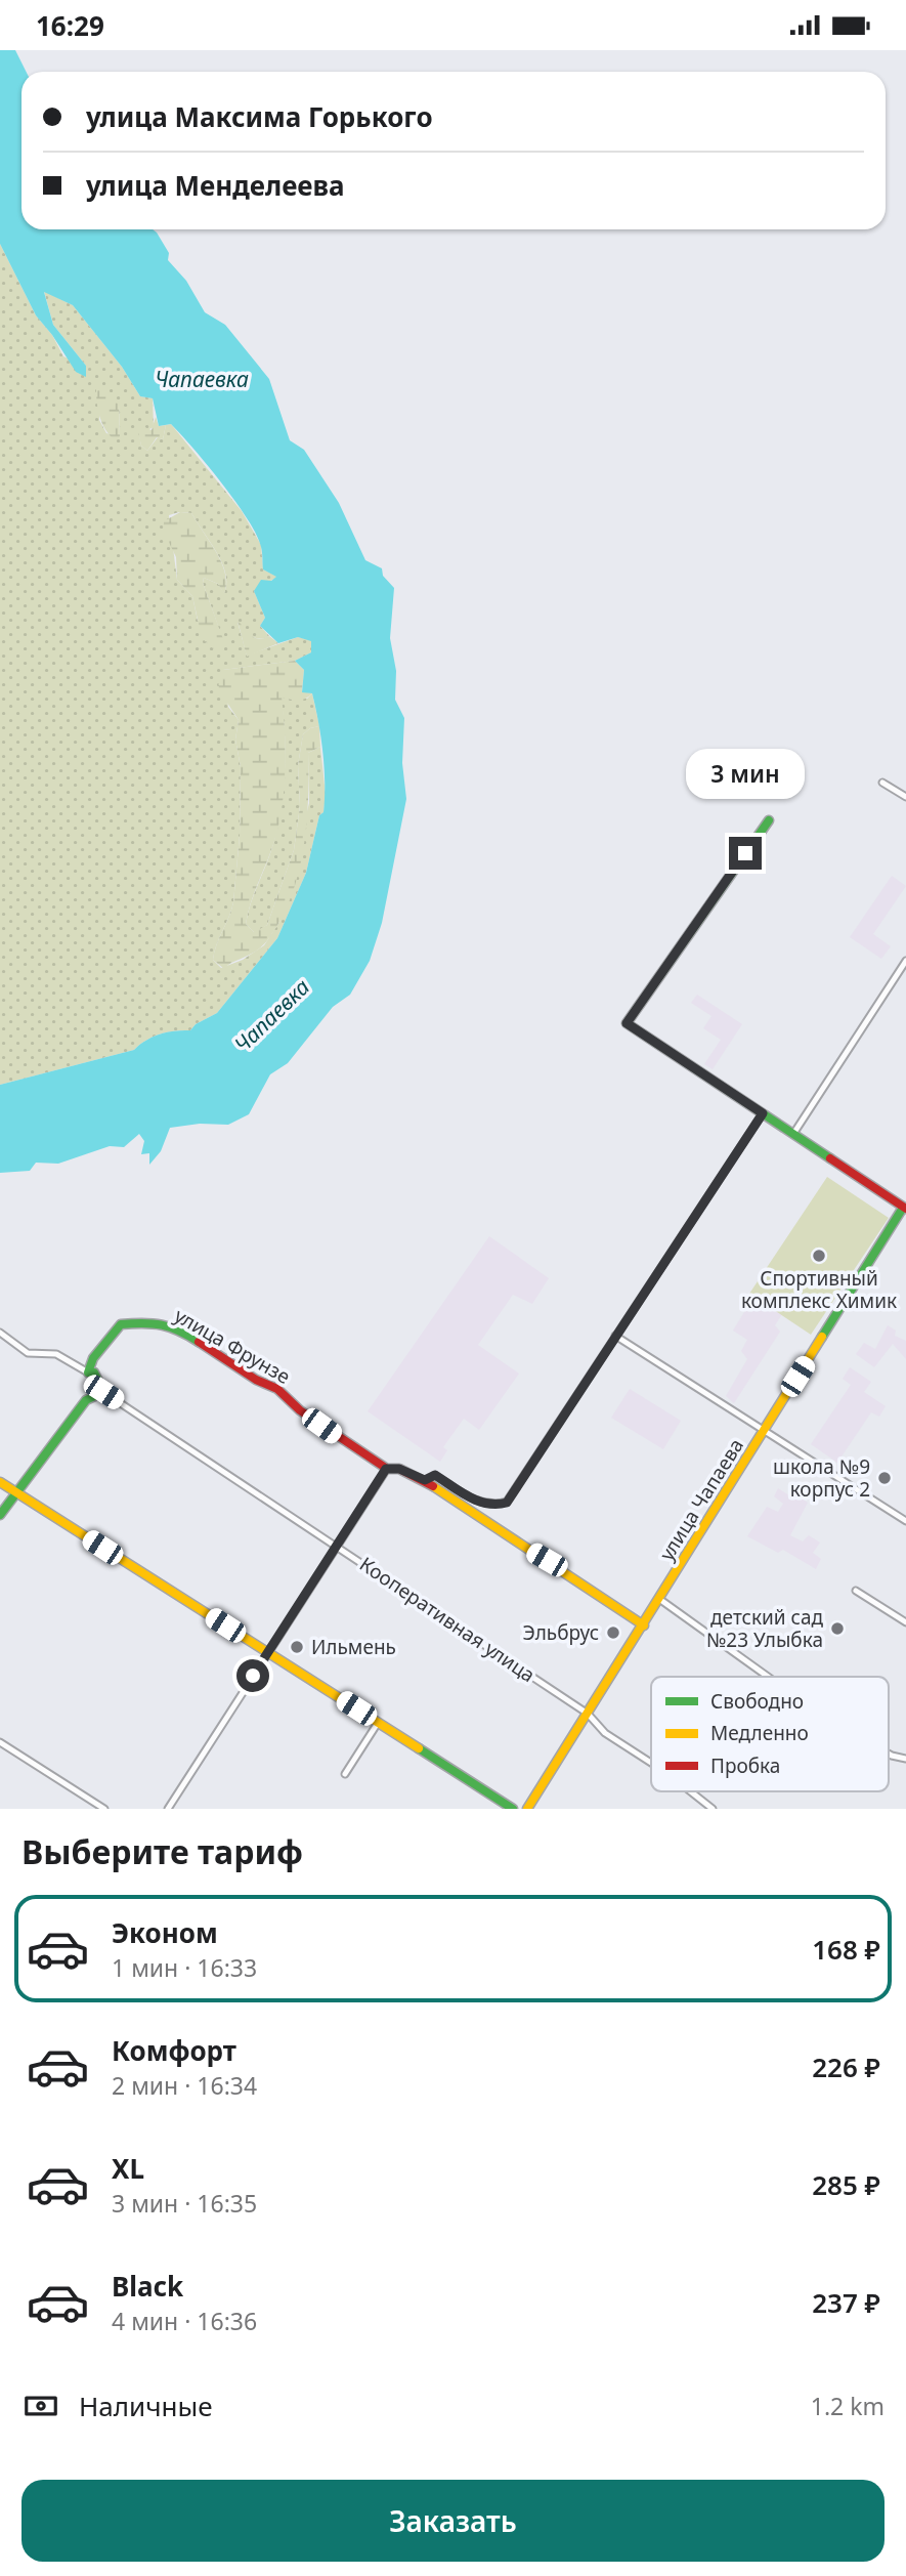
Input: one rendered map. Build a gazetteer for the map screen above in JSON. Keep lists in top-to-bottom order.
{
  "streets": {
    "street": ["улица Фрунзе", "улица Чапаева", "Кооперативная улица"]
  },
  "crossings": [
    ["улица Фрунзе", "улица Чапаева"],
    ["улица Чапаева", "Кооперативная улица"]
  ],
  "water": ["Чапаевка"],
  "places": [
    "Спортивный комплекс Химик",
    "школа №9 корпус 2",
    "детский сад №23 Улыбка",
    "Эльбрус",
    "Ильмень"
  ],
  "legend": ["Свободно", "Медленно", "Пробка"],
  "page": {
    "status": "16:29",
    "banner": ["улица Максима Горького", "улица Менделеева"],
    "bubble": "3 мин",
    "heading": "Выберите тариф",
    "list": [
      {
        "name": "Эконом",
        "note": "1 мин · 16:33",
        "value": "168 ₽"
      },
      {
        "name": "Комфорт",
        "note": "2 мин · 16:34",
        "value": "226 ₽"
      },
      {
        "name": "XL",
        "note": "3 мин · 16:35",
        "value": "285 ₽"
      },
      {
        "name": "Black",
        "note": "4 мин · 16:36",
        "value": "237 ₽"
      }
    ],
    "pay": ["Наличные", "1.2 km"],
    "buttons": "Заказать"
  }
}
